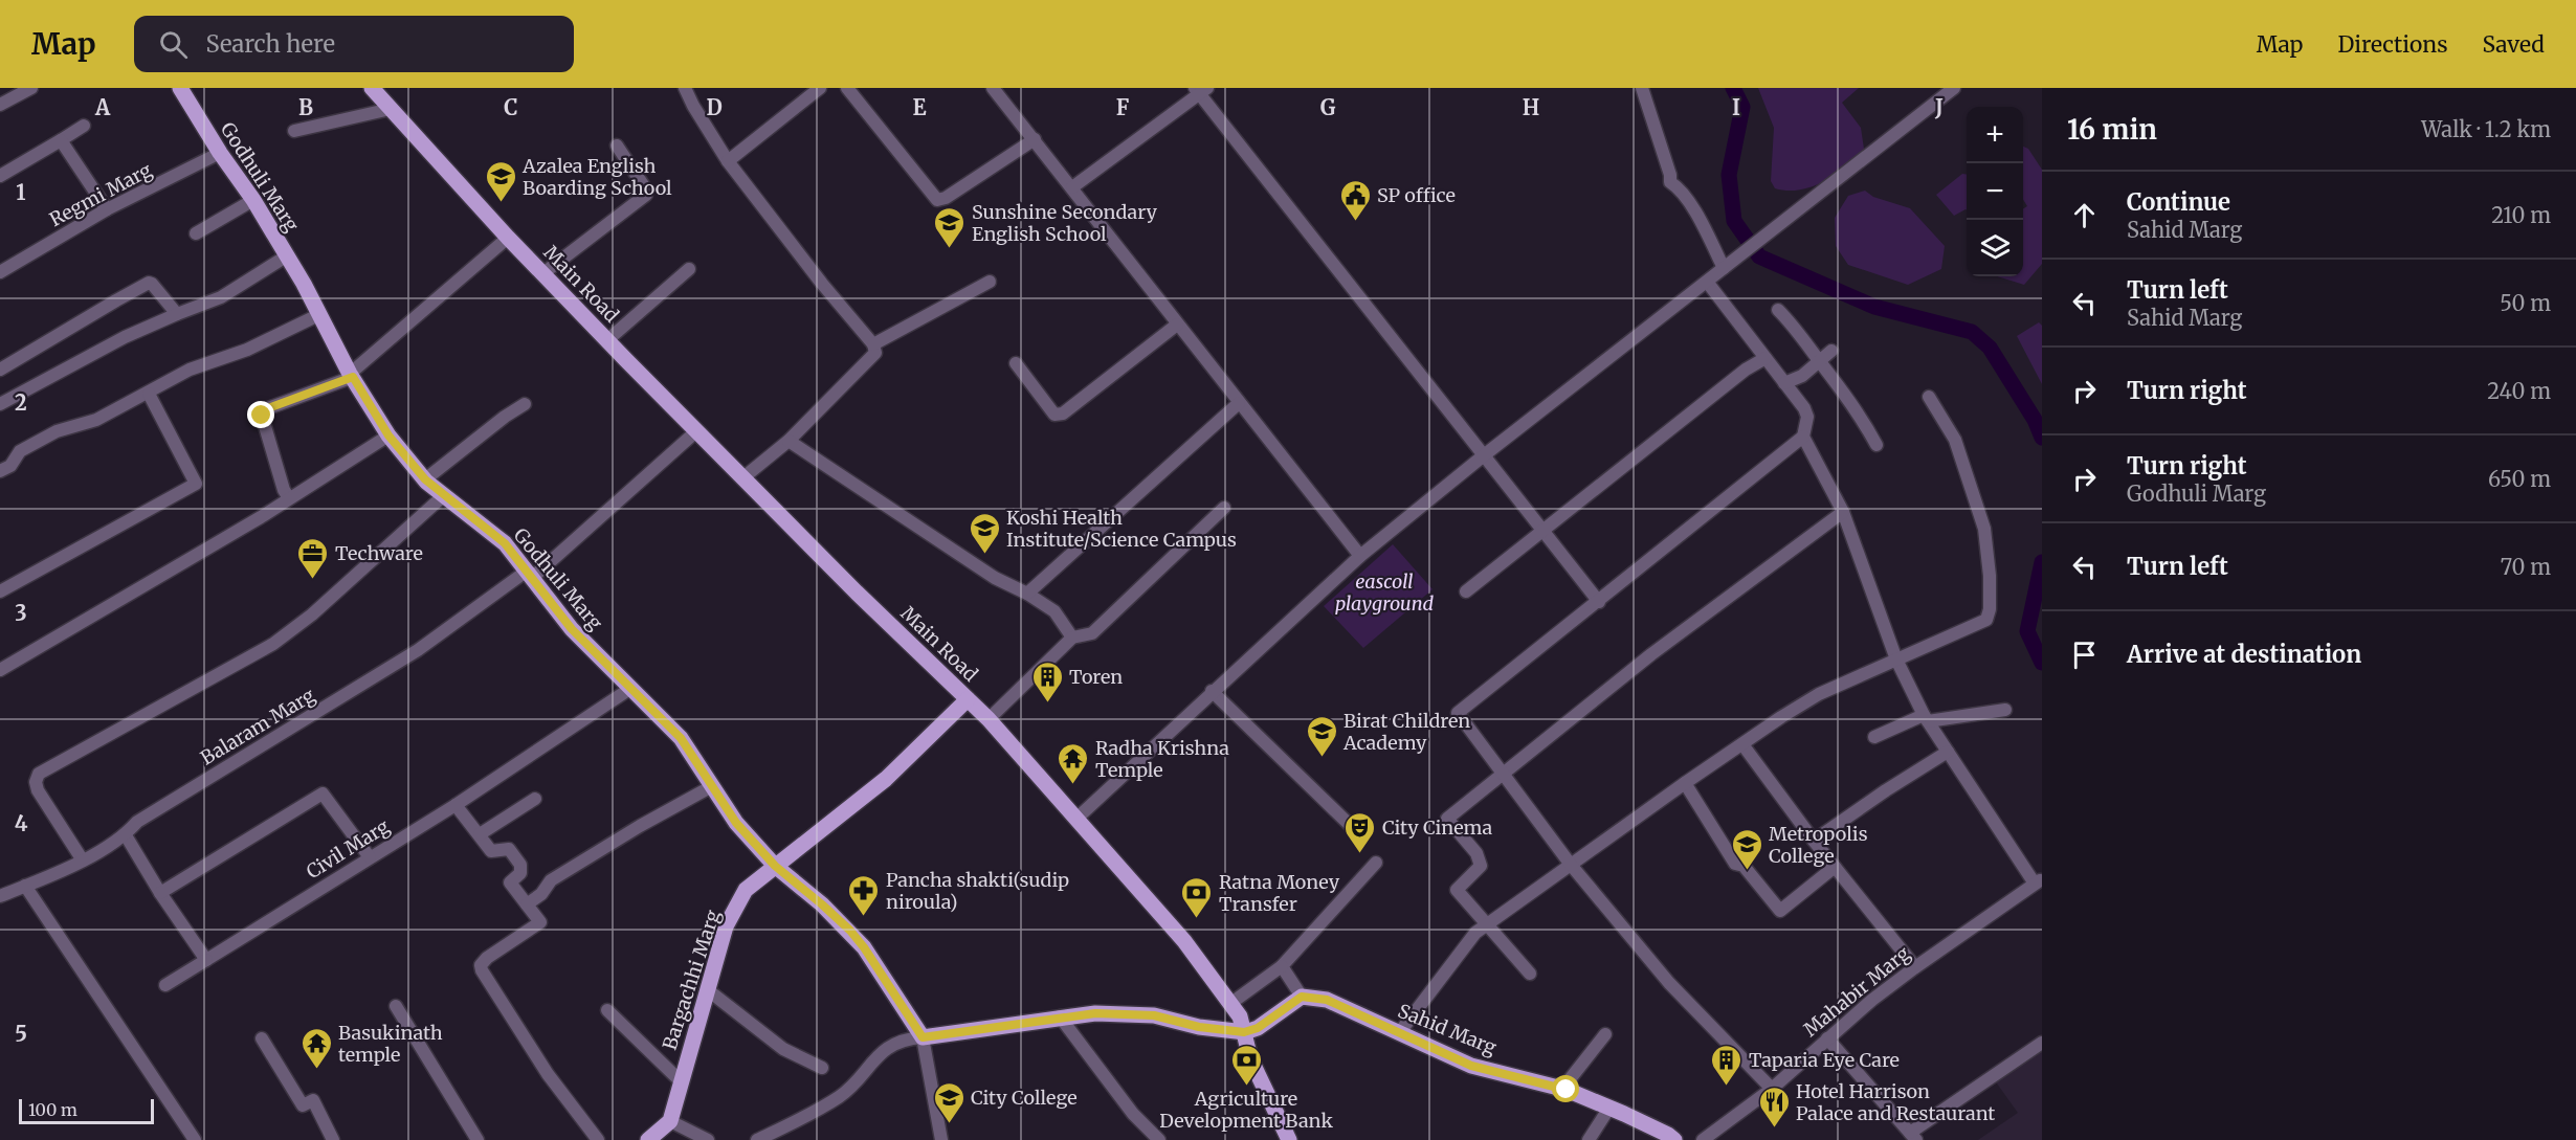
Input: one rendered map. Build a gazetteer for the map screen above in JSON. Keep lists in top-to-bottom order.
{
  "streets": {
    "main road": [
      "Godhuli Marg",
      "Main Road",
      "Bargachhi Marg",
      "Sahid Marg"
    ],
    "street": [
      "Regmi Marg",
      "Balaram Marg",
      "Civil Marg",
      "Mahabir Marg"
    ]
  },
  "crossings": [
    ["Godhuli Marg", "Regmi Marg"],
    ["Godhuli Marg", "Balaram Marg"],
    ["Godhuli Marg", "Civil Marg"],
    ["Godhuli Marg", "Bargachhi Marg"],
    ["Main Road", "Balaram Marg"],
    ["Main Road", "Bargachhi Marg"]
  ],
  "parks": ["eascoll playground"],
  "places": {
    "school or university": [
      "Azalea English Boarding School",
      "Sunshine Secondary English School",
      "Koshi Health Institute/Science Campus",
      "Birat Children Academy",
      "Metropolis College",
      "City College"
    ],
    "public building": ["SP office"],
    "office": ["Techware"],
    "building": ["Toren", "Taparia Eye Care"],
    "temple": ["Radha Krishna Temple", "Basukinath temple"],
    "theatre": ["City Cinema"],
    "pharmacy": ["Pancha shakti(sudip niroula)"],
    "bank": ["Ratna Money Transfer", "Agriculture Development Bank"],
    "restaurant": ["Hotel Harrison Palace and Restaurant"]
  },
  "scale_bar": "100 m",
  "page": {
    "header": "Map",
    "search": "Search here",
    "nav": ["Map", "Directions", "Saved"],
    "heading": ["16 min", "Walk · 1.2 km"],
    "map_buttons": ["+", "−"],
    "list": [
      ["Continue", "Sahid Marg", "210 m"],
      ["Turn left", "Sahid Marg", "50 m"],
      ["Turn right", "240 m"],
      ["Turn right", "Godhuli Marg", "650 m"],
      ["Turn left", "70 m"],
      "Arrive at destination"
    ],
    "scale": "100 m"
  },
  "grid": {
    "columns": [
      "A",
      "B",
      "C",
      "D",
      "E",
      "F",
      "G",
      "H",
      "I",
      "J"
    ],
    "rows": [
      "1",
      "2",
      "3",
      "4",
      "5"
    ]
  }
}
